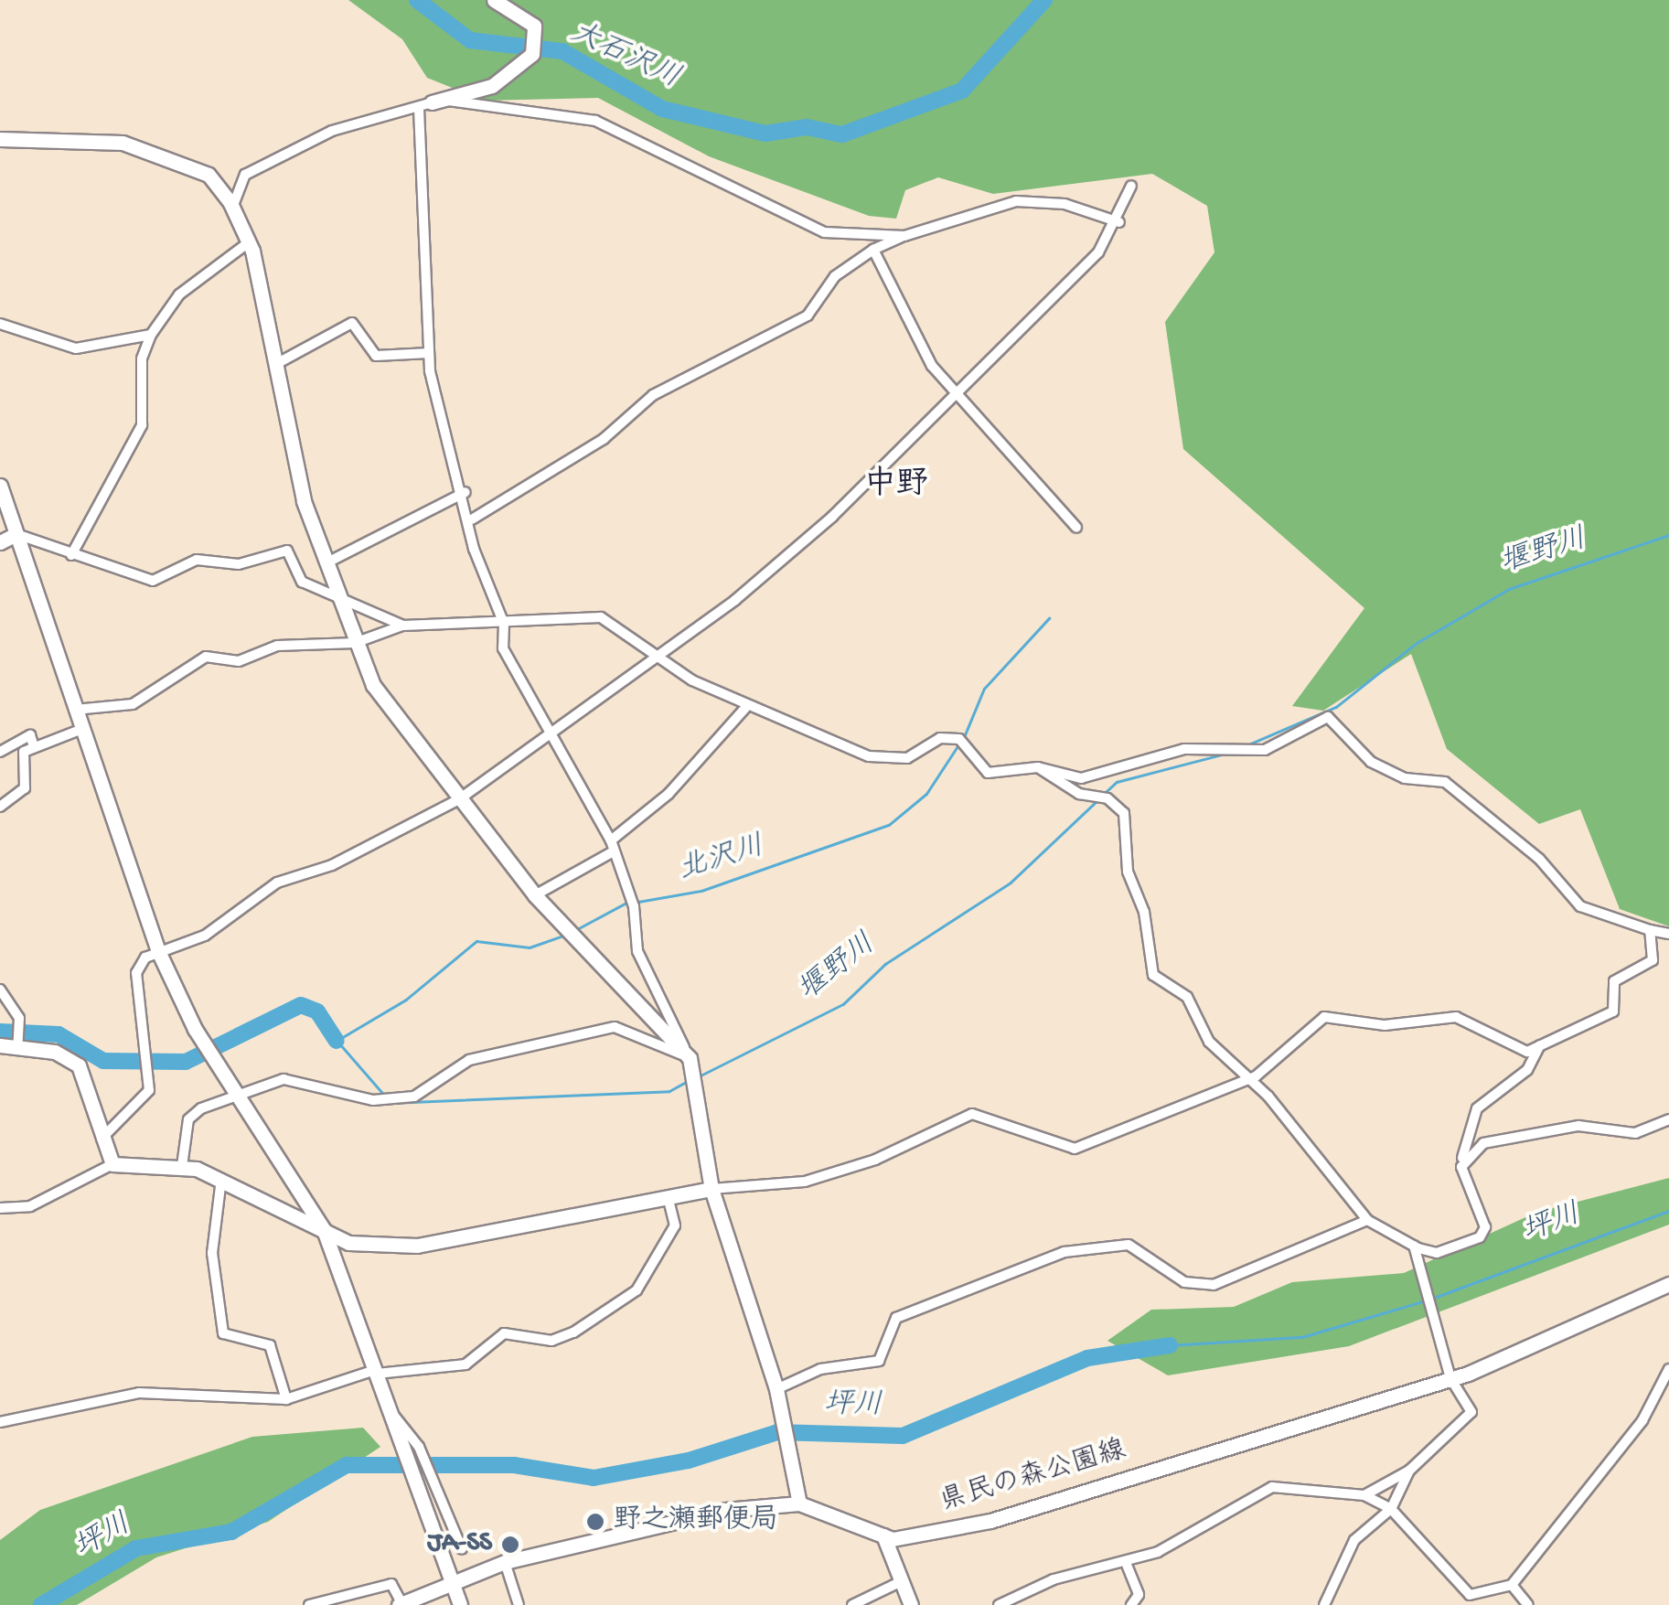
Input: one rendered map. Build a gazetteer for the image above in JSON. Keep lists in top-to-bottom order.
{
  "streets": {
    "street": ["県民の森公園線"]
  },
  "districts": ["中野"],
  "water": [
    "大石沢川",
    "堰野川",
    "北沢川",
    "坪川"
  ],
  "places": ["野之瀬郵便局", "JA-SS"]
}
